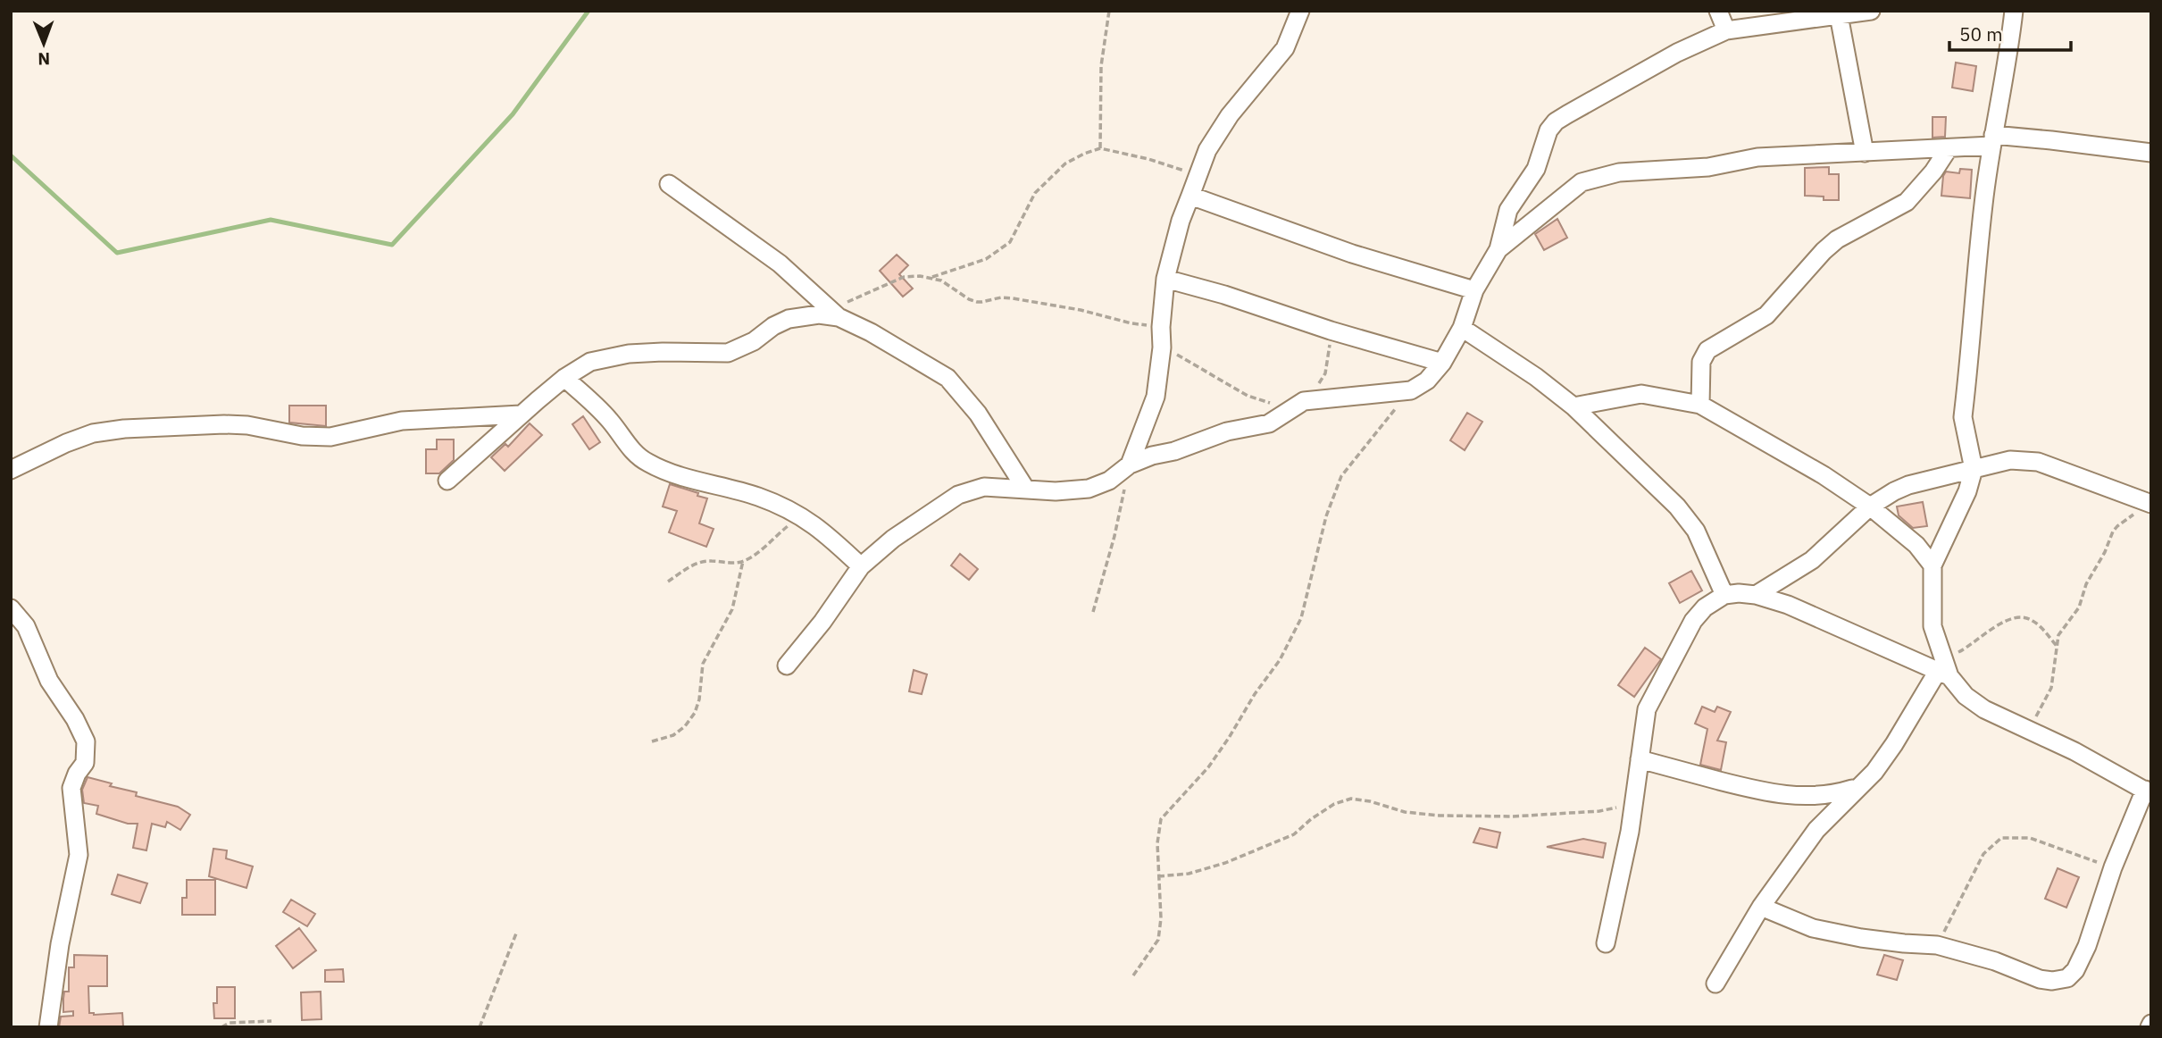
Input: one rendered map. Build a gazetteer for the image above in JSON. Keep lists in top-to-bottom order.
{
  "scale_bar": "50 m",
  "north": "bottom"
}
